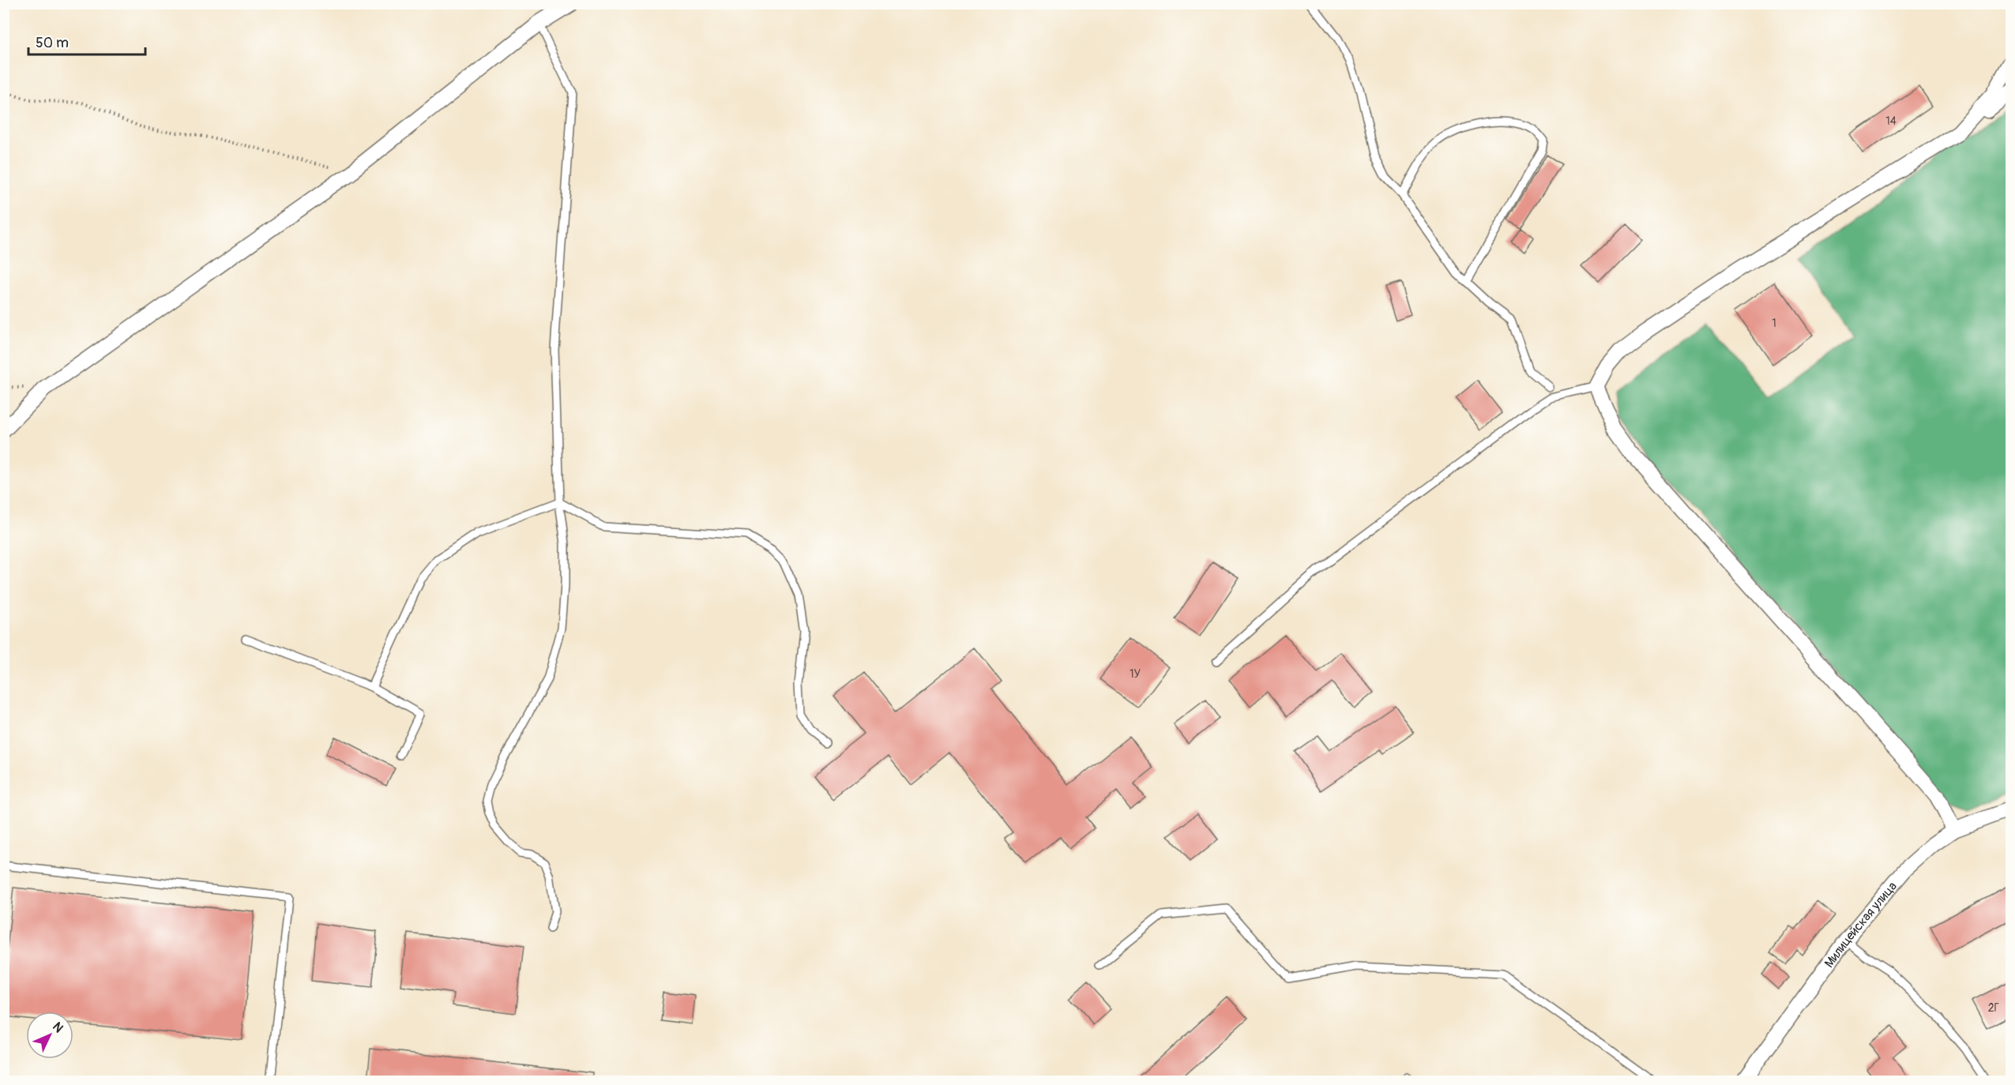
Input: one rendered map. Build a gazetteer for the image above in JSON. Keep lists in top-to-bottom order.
{
  "streets": {
    "street": ["Милицейская улица"]
  },
  "house_numbers": [
    "14",
    "1",
    "1У",
    "2Г"
  ],
  "scale_bar": "50 m",
  "north": "top right"
}
